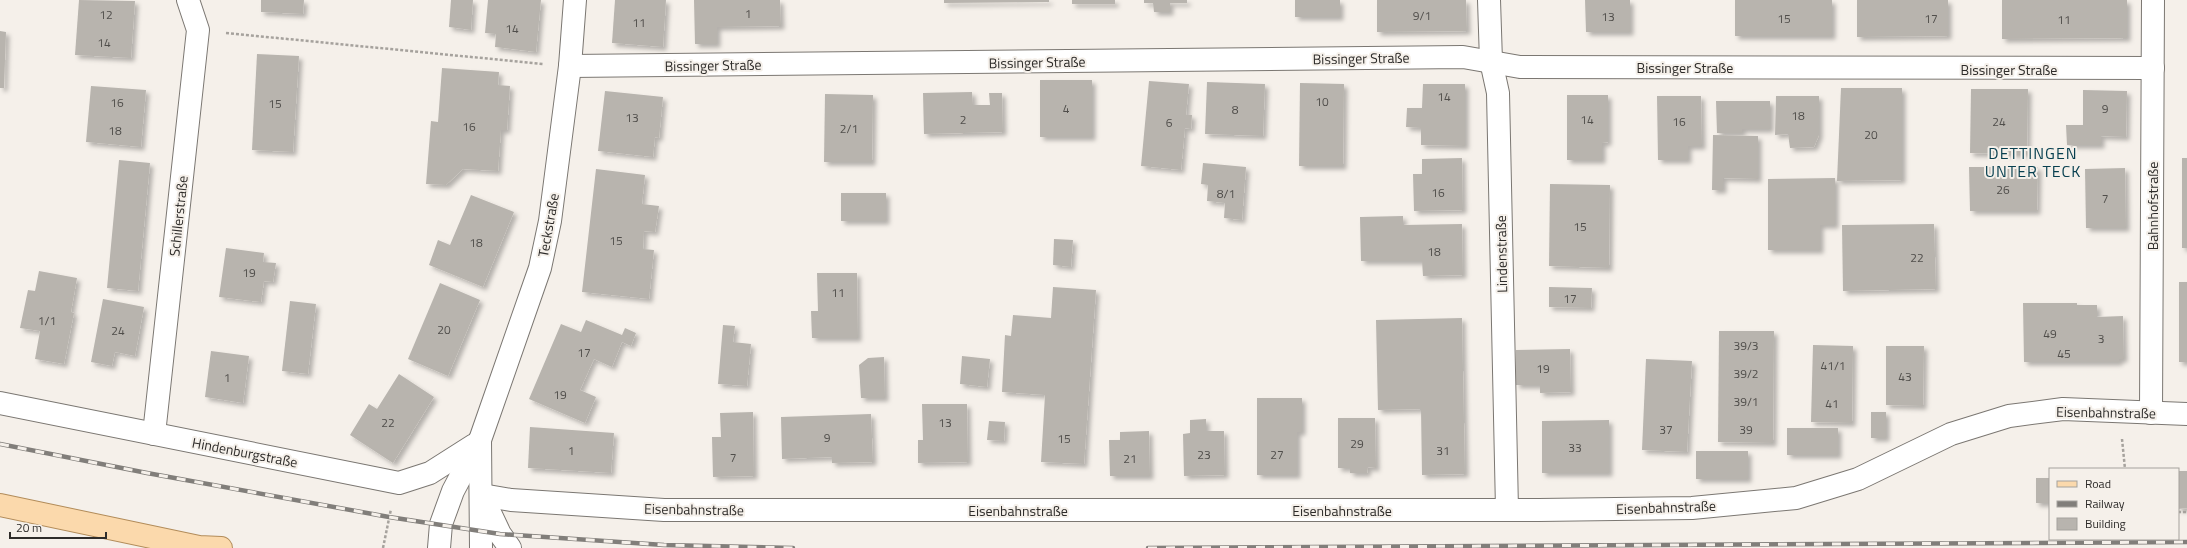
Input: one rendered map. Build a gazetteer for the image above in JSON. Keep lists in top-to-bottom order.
{
  "streets": {
    "street": [
      "Bissinger Straße",
      "Bahnhofstraße",
      "Schillerstraße",
      "Teckstraße",
      "Lindenstraße",
      "Eisenbahnstraße",
      "Hindenburgstraße"
    ]
  },
  "crossings": [
    ["Bissinger Straße", "Bahnhofstraße"],
    ["Bissinger Straße", "Teckstraße"],
    ["Bissinger Straße", "Lindenstraße"],
    ["Bahnhofstraße", "Eisenbahnstraße"],
    ["Schillerstraße", "Hindenburgstraße"],
    ["Teckstraße", "Eisenbahnstraße"],
    ["Teckstraße", "Hindenburgstraße"],
    ["Lindenstraße", "Eisenbahnstraße"]
  ],
  "districts": ["DETTINGEN UNTER TECK"],
  "house_numbers": [
    "1",
    "12",
    "9/1",
    "13",
    "15",
    "17",
    "11",
    "11",
    "14",
    "14",
    "14",
    "10",
    "16",
    "15",
    "4",
    "9",
    "8",
    "18",
    "13",
    "2",
    "14",
    "16",
    "24",
    "6",
    "16",
    "2/1",
    "18",
    "20",
    "26",
    "16",
    "8/1",
    "7",
    "15",
    "15",
    "18",
    "18",
    "22",
    "19",
    "11",
    "17",
    "1/1",
    "20",
    "24",
    "49",
    "3",
    "39/3",
    "17",
    "45",
    "41/1",
    "19",
    "39/2",
    "43",
    "1",
    "19",
    "39/1",
    "41",
    "22",
    "13",
    "37",
    "39",
    "9",
    "15",
    "29",
    "33",
    "1",
    "31",
    "23",
    "27",
    "7",
    "21"
  ],
  "legend": ["Road", "Railway", "Building"],
  "scale_bar": "20 m"
}
